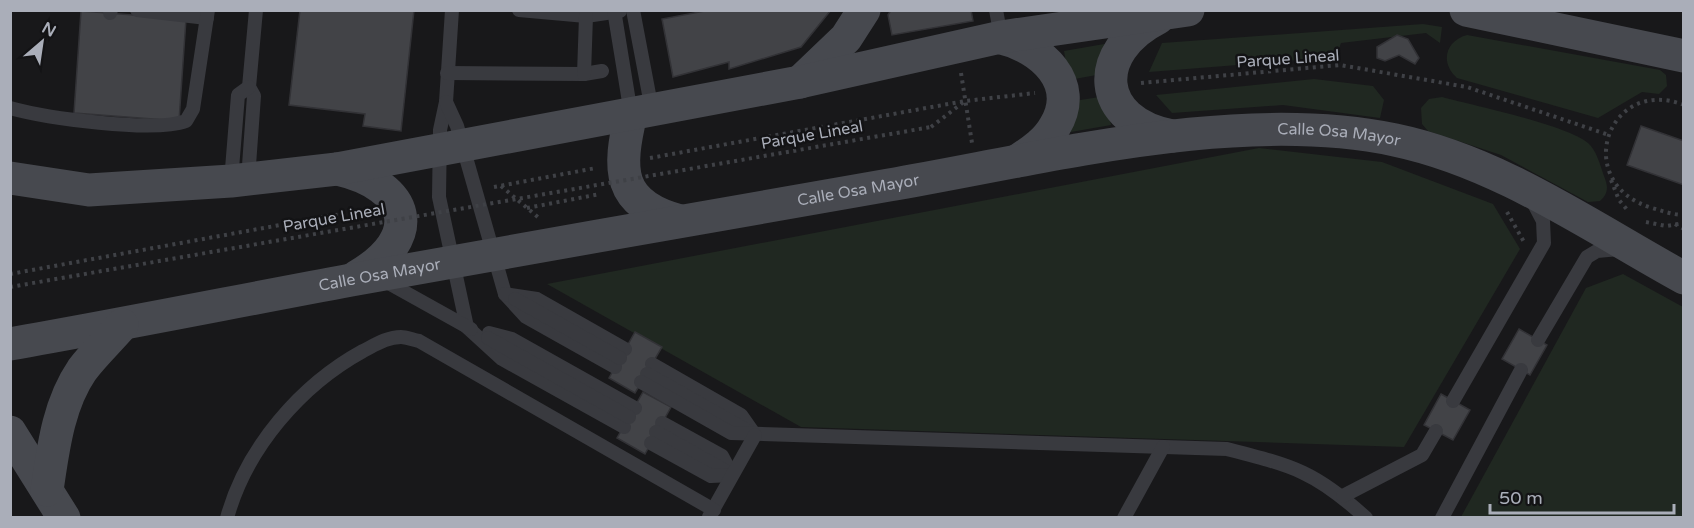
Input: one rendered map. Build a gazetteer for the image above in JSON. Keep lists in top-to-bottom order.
{
  "streets": {
    "street": ["Calle Osa Mayor"],
    "path": ["Parque Lineal"]
  },
  "scale_bar": "50 m",
  "north": "top right"
}
